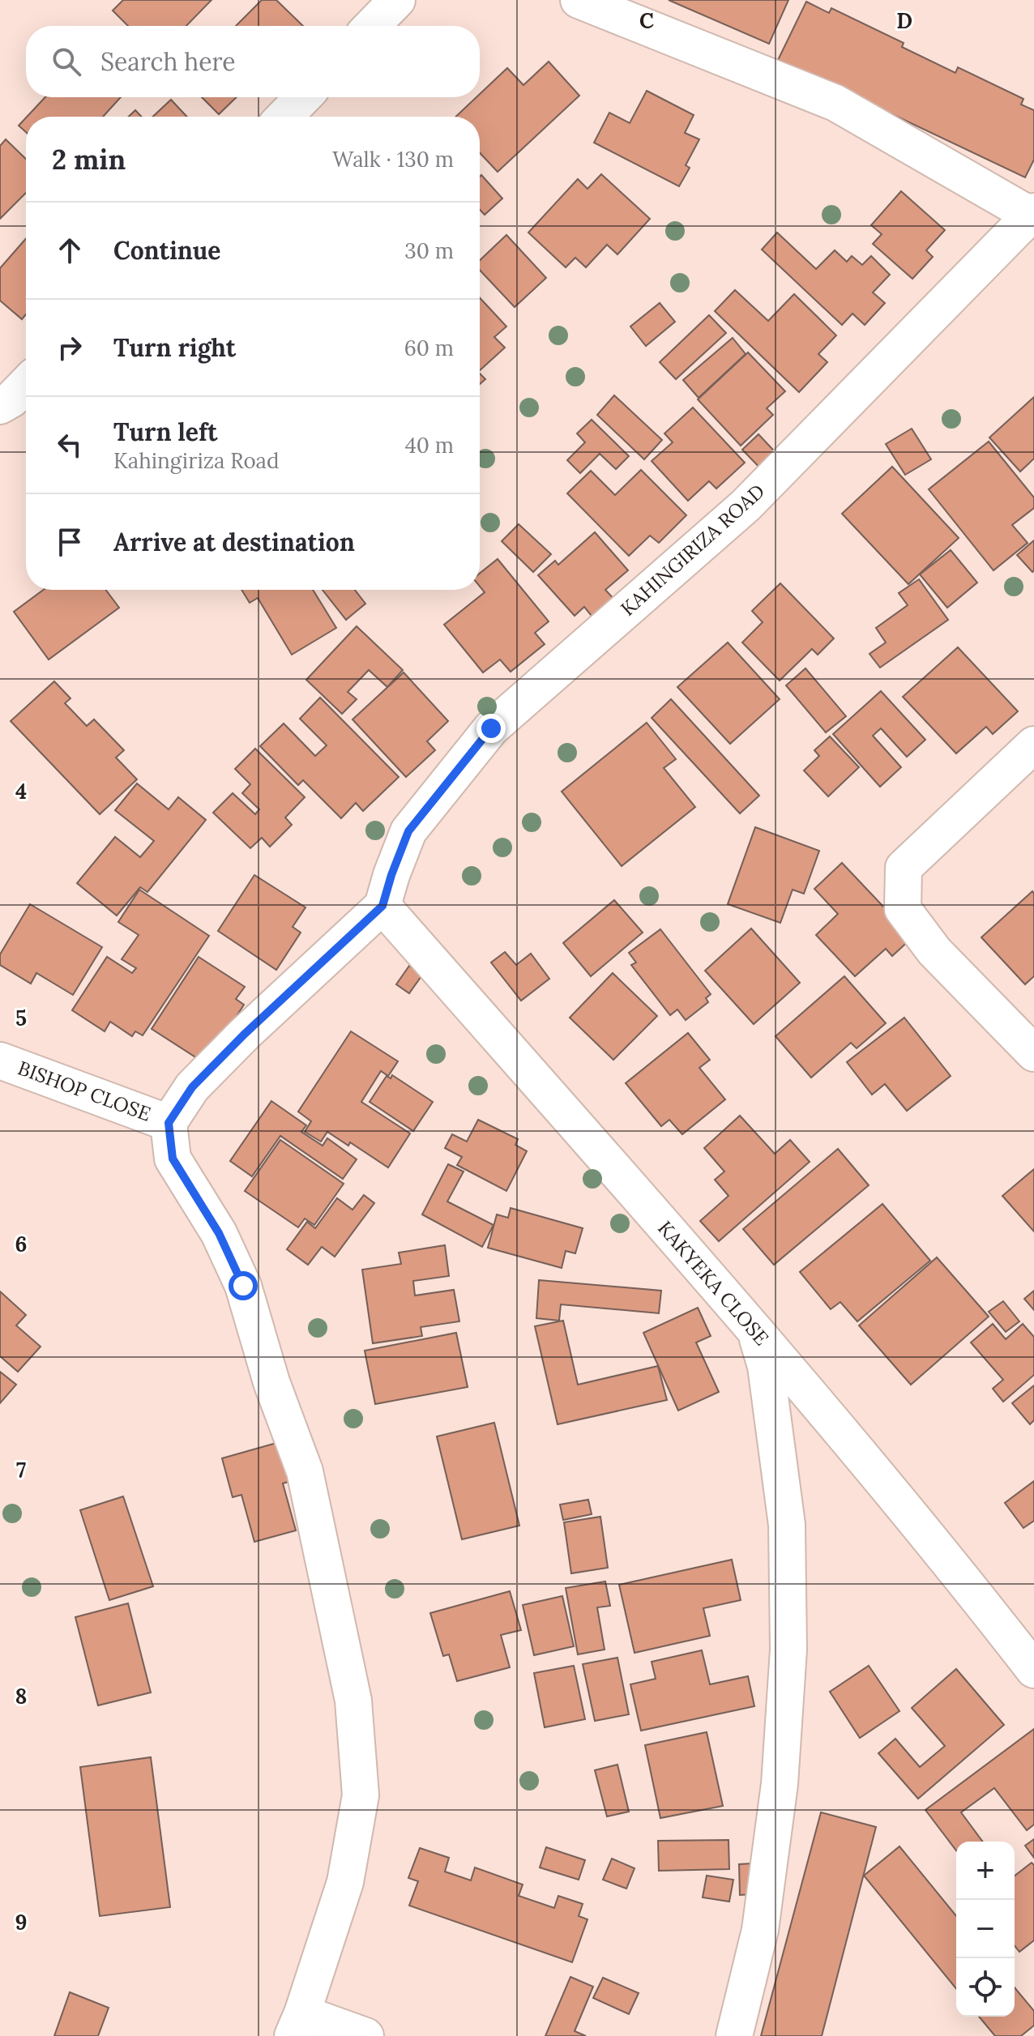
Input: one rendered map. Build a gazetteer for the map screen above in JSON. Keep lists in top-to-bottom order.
{
  "streets": {
    "street": ["KAHINGIRIZA ROAD", "BISHOP CLOSE", "KAKYEKA CLOSE"]
  },
  "crossings": [
    ["KAHINGIRIZA ROAD", "KAKYEKA CLOSE"]
  ],
  "page": {
    "search": "Search here",
    "heading": ["2 min", "Walk · 130 m"],
    "list": [
      ["Continue", "30 m"],
      ["Turn right", "60 m"],
      ["Turn left", "Kahingiriza Road", "40 m"],
      "Arrive at destination"
    ],
    "map_buttons": ["+", "−"]
  },
  "grid": {
    "columns": ["C", "D"],
    "rows": [
      "4",
      "5",
      "6",
      "7",
      "8",
      "9"
    ]
  }
}
